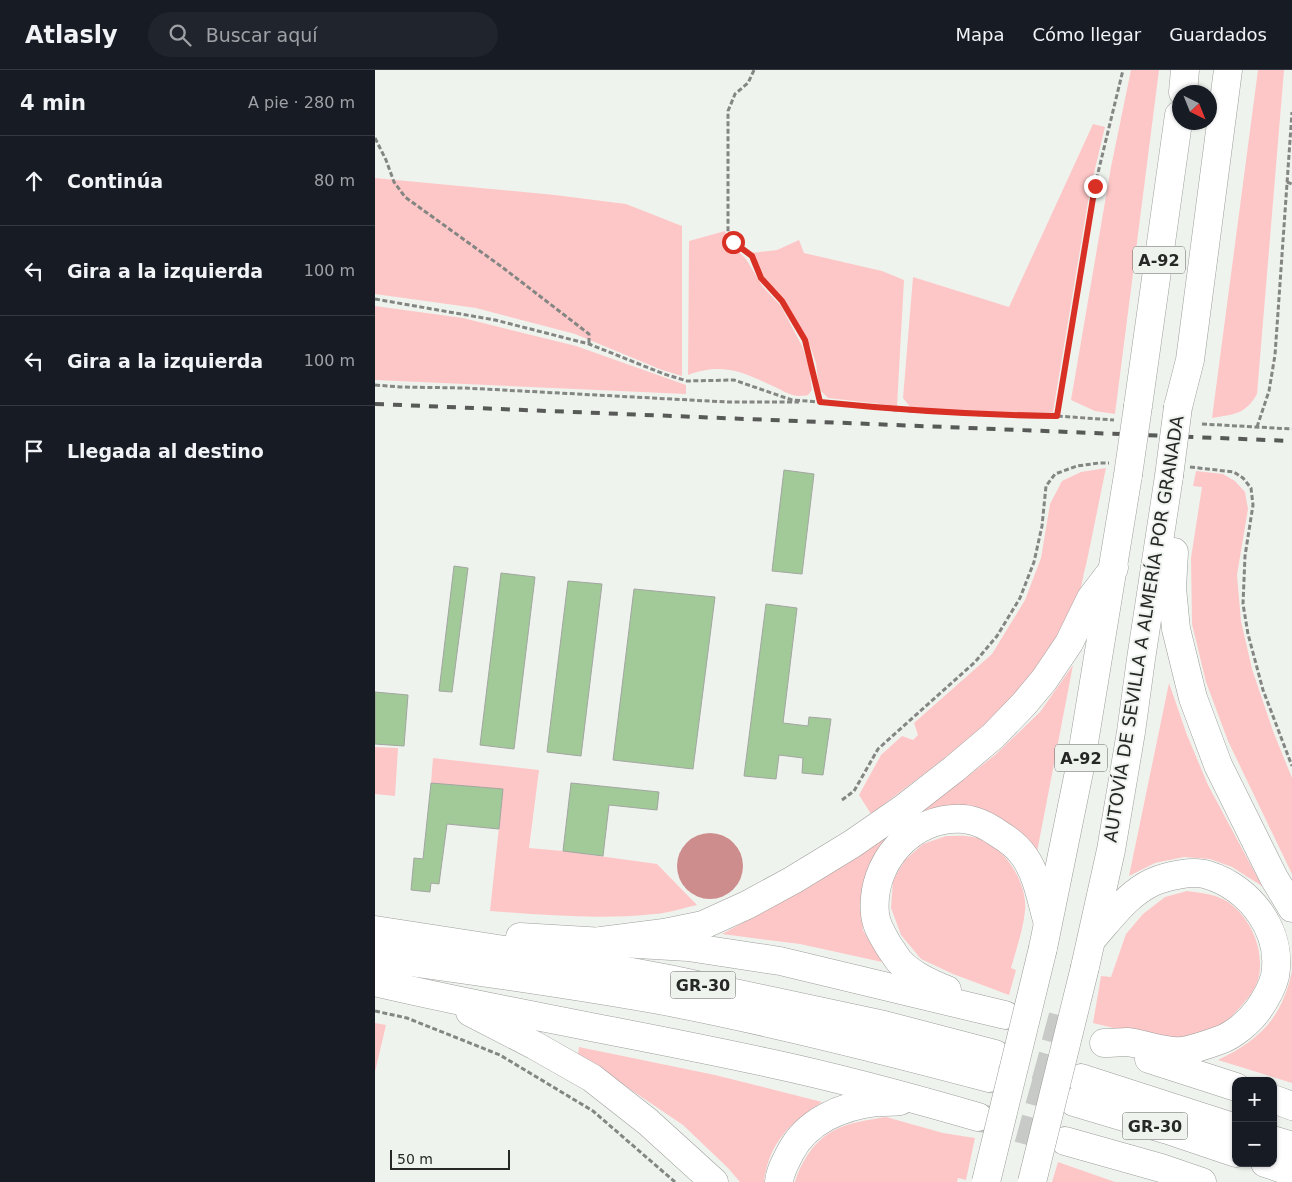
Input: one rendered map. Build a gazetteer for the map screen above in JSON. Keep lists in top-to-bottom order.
{
  "streets": {
    "highway": ["A-92", "AUTOVÍA DE SEVILLA A ALMERÍA POR GRANADA", "GR-30"]
  },
  "scale_bar": "50 m",
  "north": "bottom right",
  "page": {
    "header": "Atlasly",
    "search": "Buscar aquí",
    "nav": ["Mapa", "Cómo llegar", "Guardados"],
    "heading": ["4 min", "A pie · 280 m"],
    "list": [
      ["Continúa", "80 m"],
      ["Gira a la izquierda", "100 m"],
      ["Gira a la izquierda", "100 m"],
      "Llegada al destino"
    ],
    "map_buttons": ["+", "−"],
    "scale": "50 m"
  }
}
